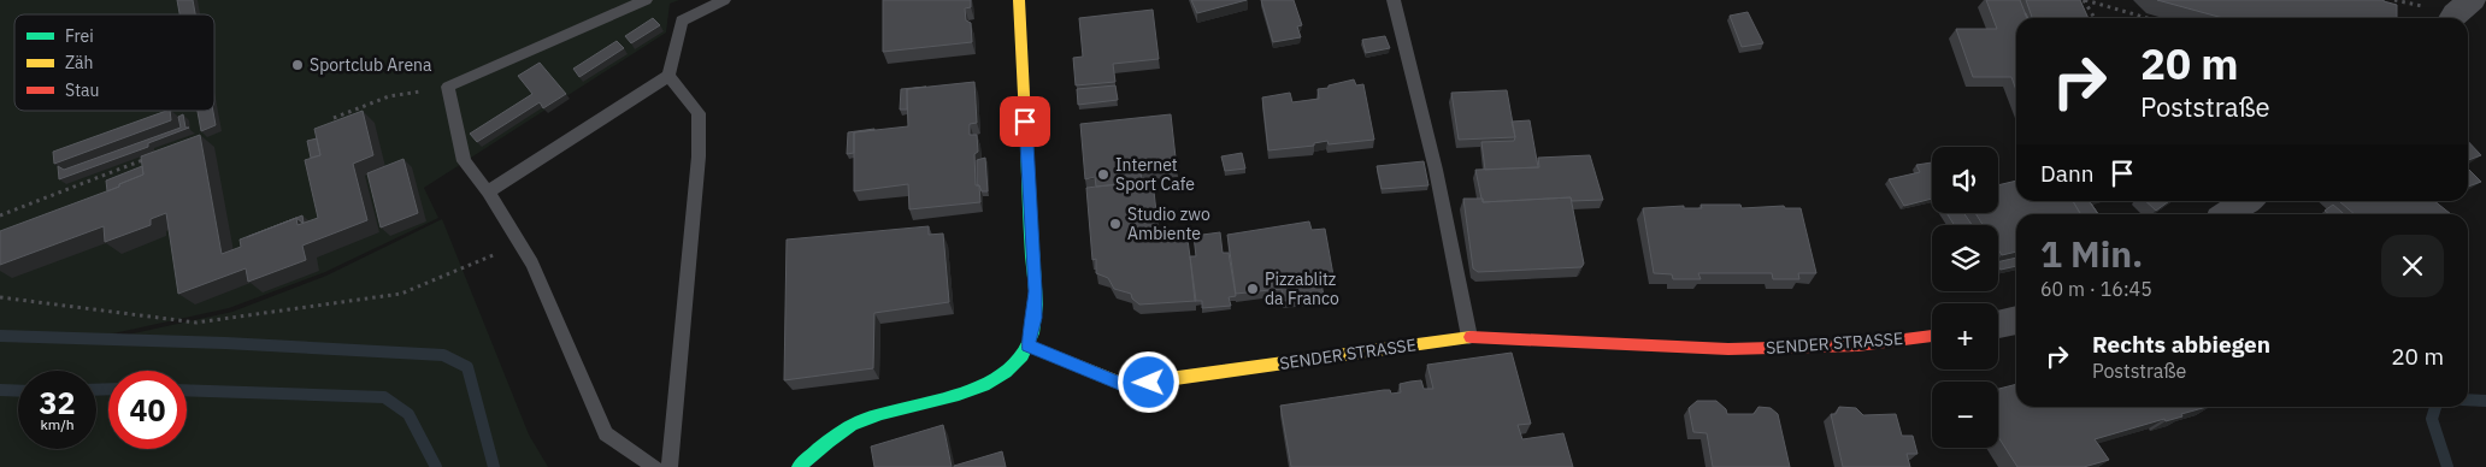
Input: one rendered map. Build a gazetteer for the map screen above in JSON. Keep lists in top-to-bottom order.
{
  "streets": {
    "street": ["SENDER STRASSE"]
  },
  "places": [
    "Sportclub Arena",
    "Internet Sport Cafe",
    "Studio zwo Ambiente",
    "Pizzablitz da Franco"
  ],
  "legend": ["Frei", "Zäh", "Stau"],
  "page": {
    "turn": ["20 m", "Poststraße"],
    "then": "Dann",
    "map_buttons": ["+", "−"],
    "heading": ["1 Min.", "60 m · 16:45"],
    "list": [
      {
        "name": "Rechts abbiegen",
        "note": "Poststraße",
        "value": "20 m"
      }
    ],
    "speed": "32 km/h",
    "limit": "40"
  }
}
